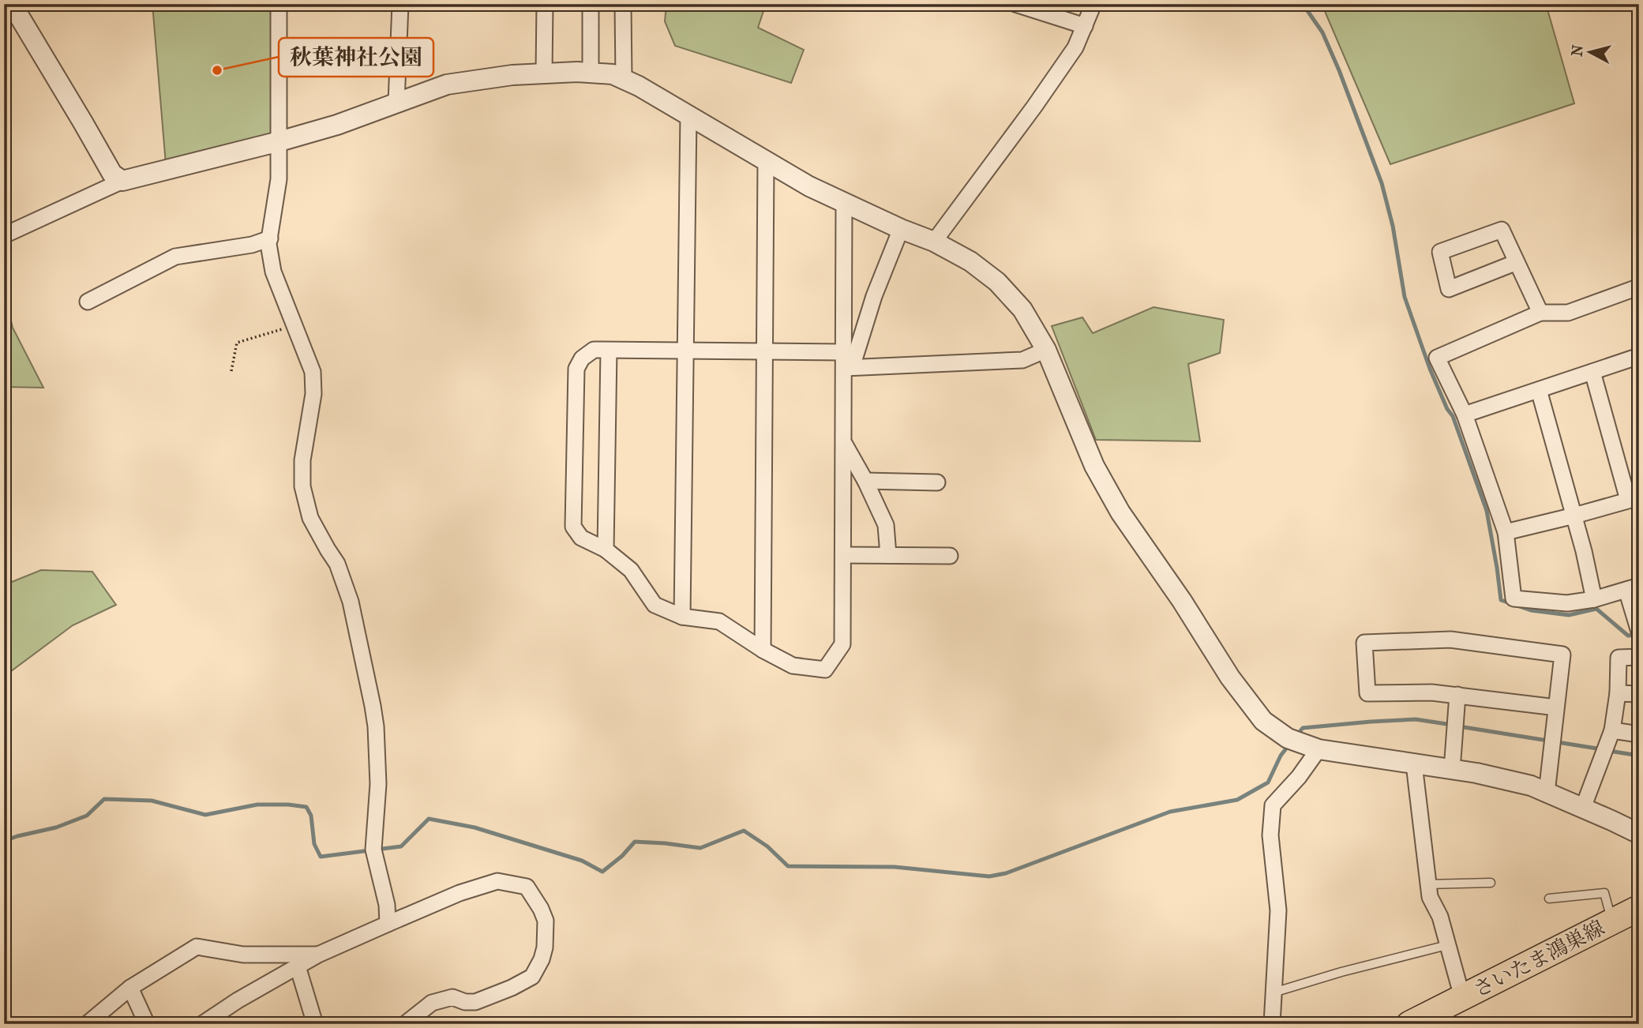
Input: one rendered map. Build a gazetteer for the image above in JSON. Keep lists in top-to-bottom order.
{
  "streets": {
    "main road": ["さいたま鴻巣線"]
  },
  "places": ["秋葉神社公園"],
  "north": "left"
}
